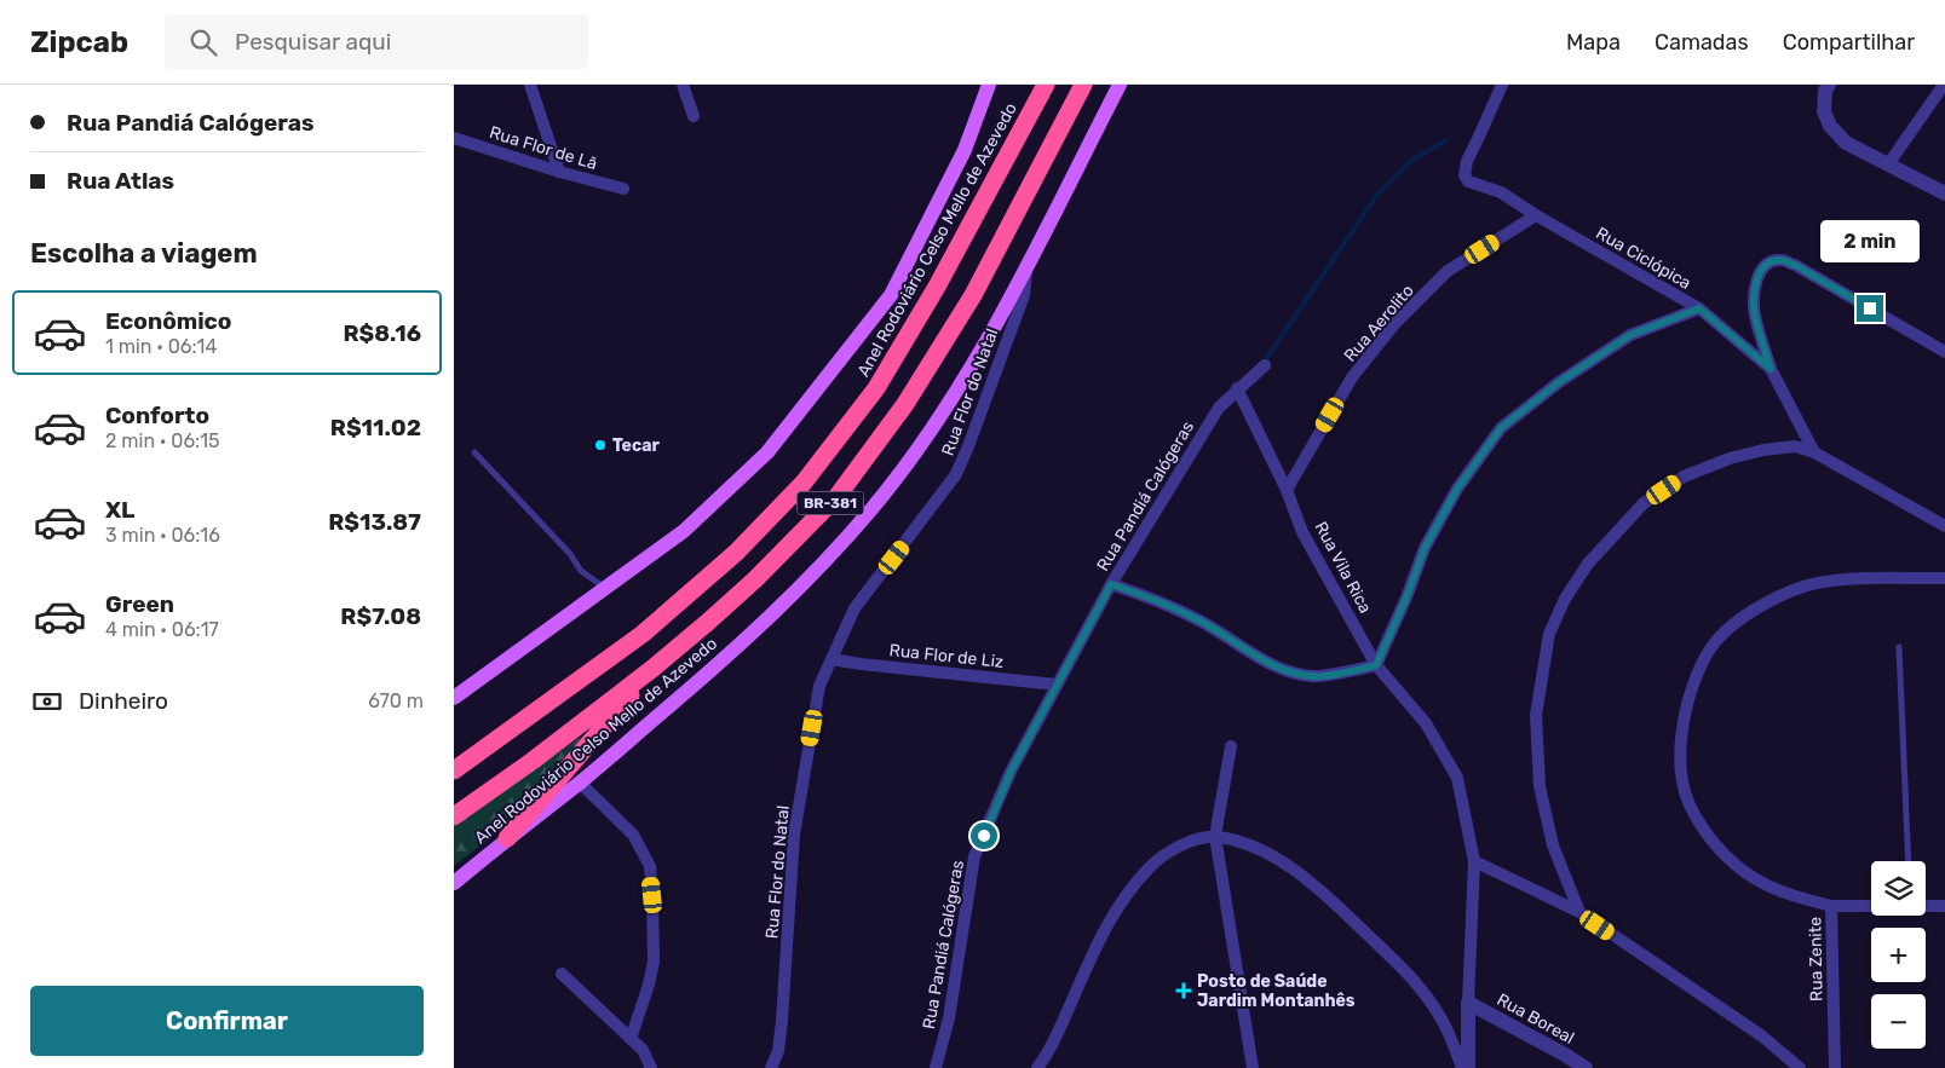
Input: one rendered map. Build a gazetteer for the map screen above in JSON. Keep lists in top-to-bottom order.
{
  "streets": {
    "highway": ["Anel Rodoviário Celso Mello de Azevedo", "BR-381"],
    "street": [
      "Rua Flor de Lã",
      "Rua Ciclópica",
      "Rua Aerolito",
      "Rua Flor do Natal",
      "Rua Pandiá Calógeras",
      "Rua Vila Rica",
      "Rua Flor de Liz",
      "Rua Zenite",
      "Rua Boreal"
    ]
  },
  "crossings": [
    ["Anel Rodoviário Celso Mello de Azevedo", "Rua Flor do Natal"],
    ["Rua Ciclópica", "Rua Aerolito"],
    ["Rua Aerolito", "Rua Vila Rica"],
    ["Rua Flor do Natal", "Rua Flor de Liz"],
    ["Rua Pandiá Calógeras", "Rua Vila Rica"],
    ["Rua Pandiá Calógeras", "Rua Flor de Liz"],
    ["Rua Vila Rica", "Rua Boreal"]
  ],
  "places": {
    "other": ["Tecar"],
    "health": ["Posto de Saúde Jardim Montanhês"]
  },
  "page": {
    "header": "Zipcab",
    "search": "Pesquisar aqui",
    "nav": ["Mapa", "Camadas", "Compartilhar"],
    "banner": ["Rua Pandiá Calógeras", "Rua Atlas"],
    "heading": "Escolha a viagem",
    "bubble": "2 min",
    "list": [
      {
        "name": "Econômico",
        "note": "1 min · 06:14",
        "value": "R$8.16"
      },
      {
        "name": "Conforto",
        "note": "2 min · 06:15",
        "value": "R$11.02"
      },
      {
        "name": "XL",
        "note": "3 min · 06:16",
        "value": "R$13.87"
      },
      {
        "name": "Green",
        "note": "4 min · 06:17",
        "value": "R$7.08"
      }
    ],
    "pay": ["Dinheiro", "670 m"],
    "map_buttons": ["+", "−"],
    "buttons": "Confirmar"
  }
}
